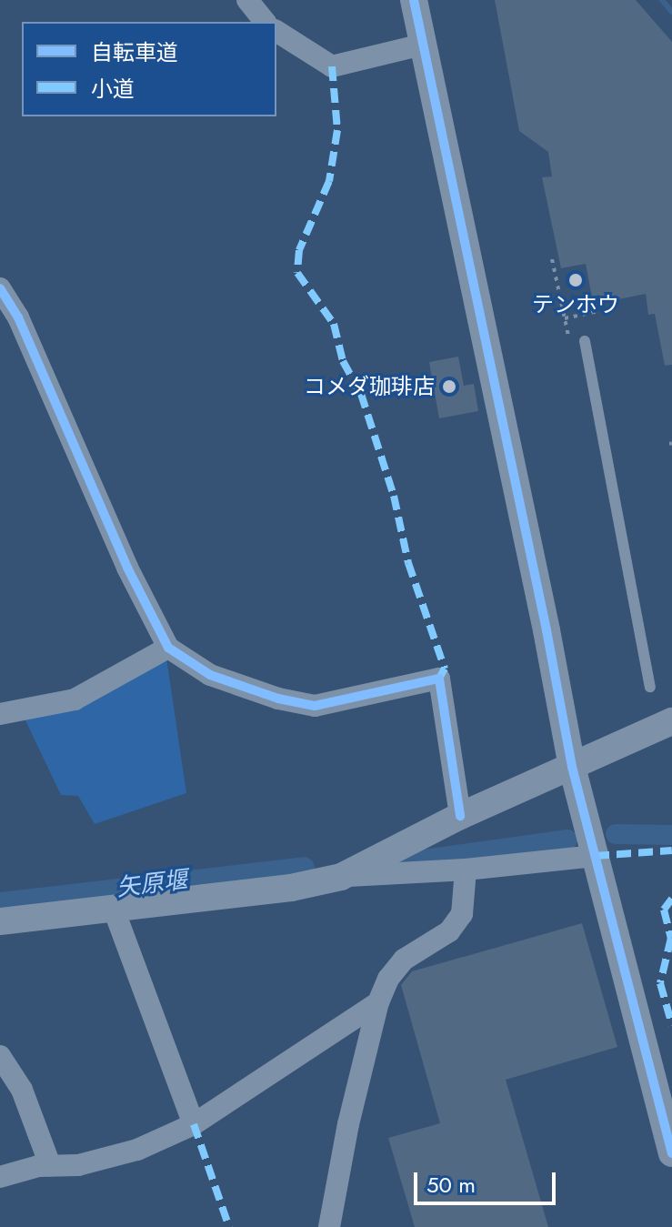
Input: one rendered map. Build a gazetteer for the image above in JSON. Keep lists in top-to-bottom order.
{
  "water": ["矢原堰"],
  "places": ["テンホウ", "コメダ珈琲店"],
  "legend": ["自転車道", "小道"],
  "scale_bar": "50 m"
}
